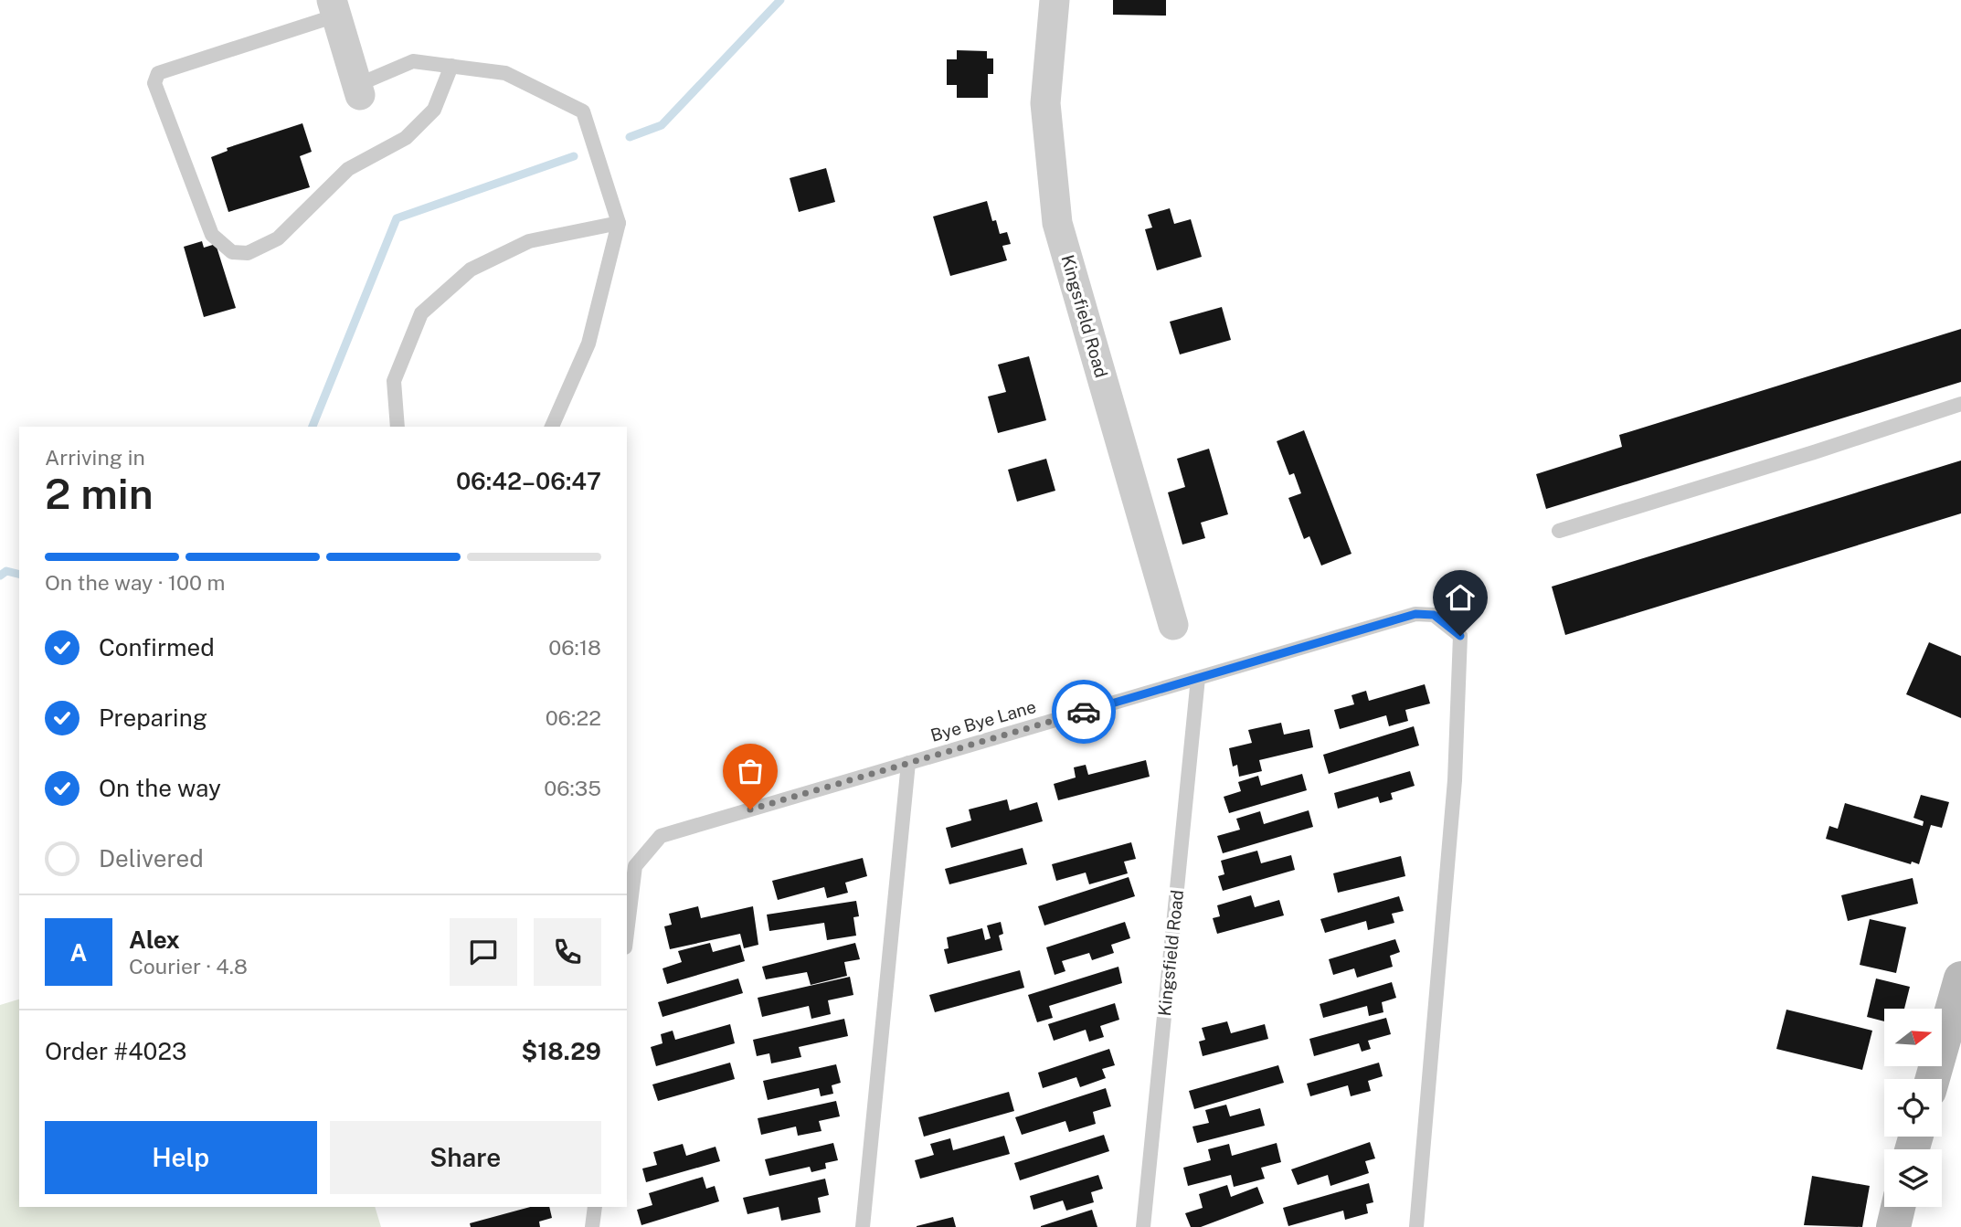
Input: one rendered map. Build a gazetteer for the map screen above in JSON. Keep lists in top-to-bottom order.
{
  "streets": {
    "street": ["Kingsfield Road"],
    "lane": ["Bye Bye Lane"]
  },
  "crossings": [
    ["Kingsfield Road", "Bye Bye Lane"]
  ],
  "north": "right",
  "page": {
    "heading": ["2 min", "Arriving in", "06:42–06:47"],
    "panel": [
      "Alex",
      "Courier · 4.8",
      "Order #4023",
      "$18.29"
    ],
    "bar": "On the way · 100 m",
    "list": [
      ["Confirmed", "06:18"],
      ["Preparing", "06:22"],
      ["On the way", "06:35"],
      "Delivered"
    ],
    "round": "A",
    "buttons": ["Help", "Share"]
  }
}
